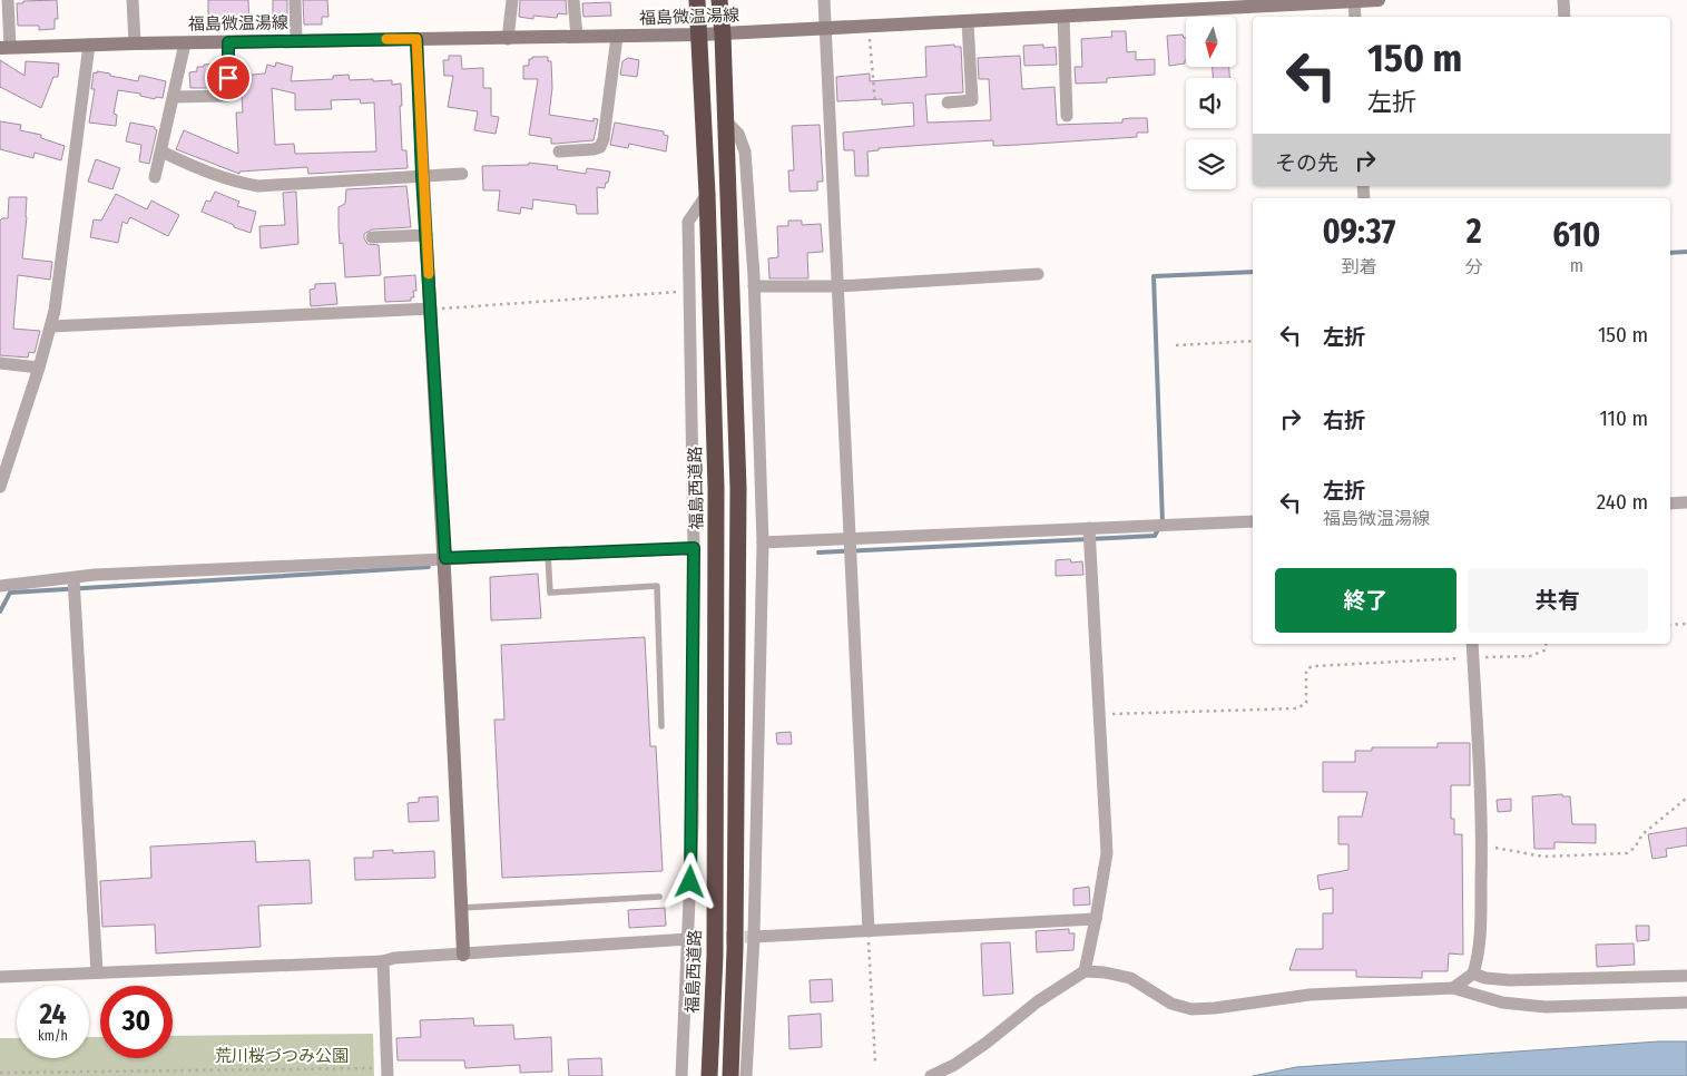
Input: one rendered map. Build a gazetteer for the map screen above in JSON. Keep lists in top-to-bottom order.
{
  "streets": {
    "highway": ["福島西道路"],
    "main road": ["福島微温湯線"]
  },
  "crossings": [
    ["福島微温湯線", "福島西道路"]
  ],
  "parks": ["荒川桜づつみ公園"],
  "north": "bottom",
  "page": {
    "turn": ["150 m", "左折"],
    "then": "その先",
    "eta": [
      "09:37",
      "到着",
      "2",
      "分",
      "610",
      "m"
    ],
    "list": [
      {
        "name": "左折",
        "value": "150 m"
      },
      {
        "name": "右折",
        "value": "110 m"
      },
      {
        "name": "左折",
        "note": "福島微温湯線",
        "value": "240 m"
      }
    ],
    "buttons": ["終了", "共有"],
    "speed": "24 km/h",
    "limit": "30"
  }
}
